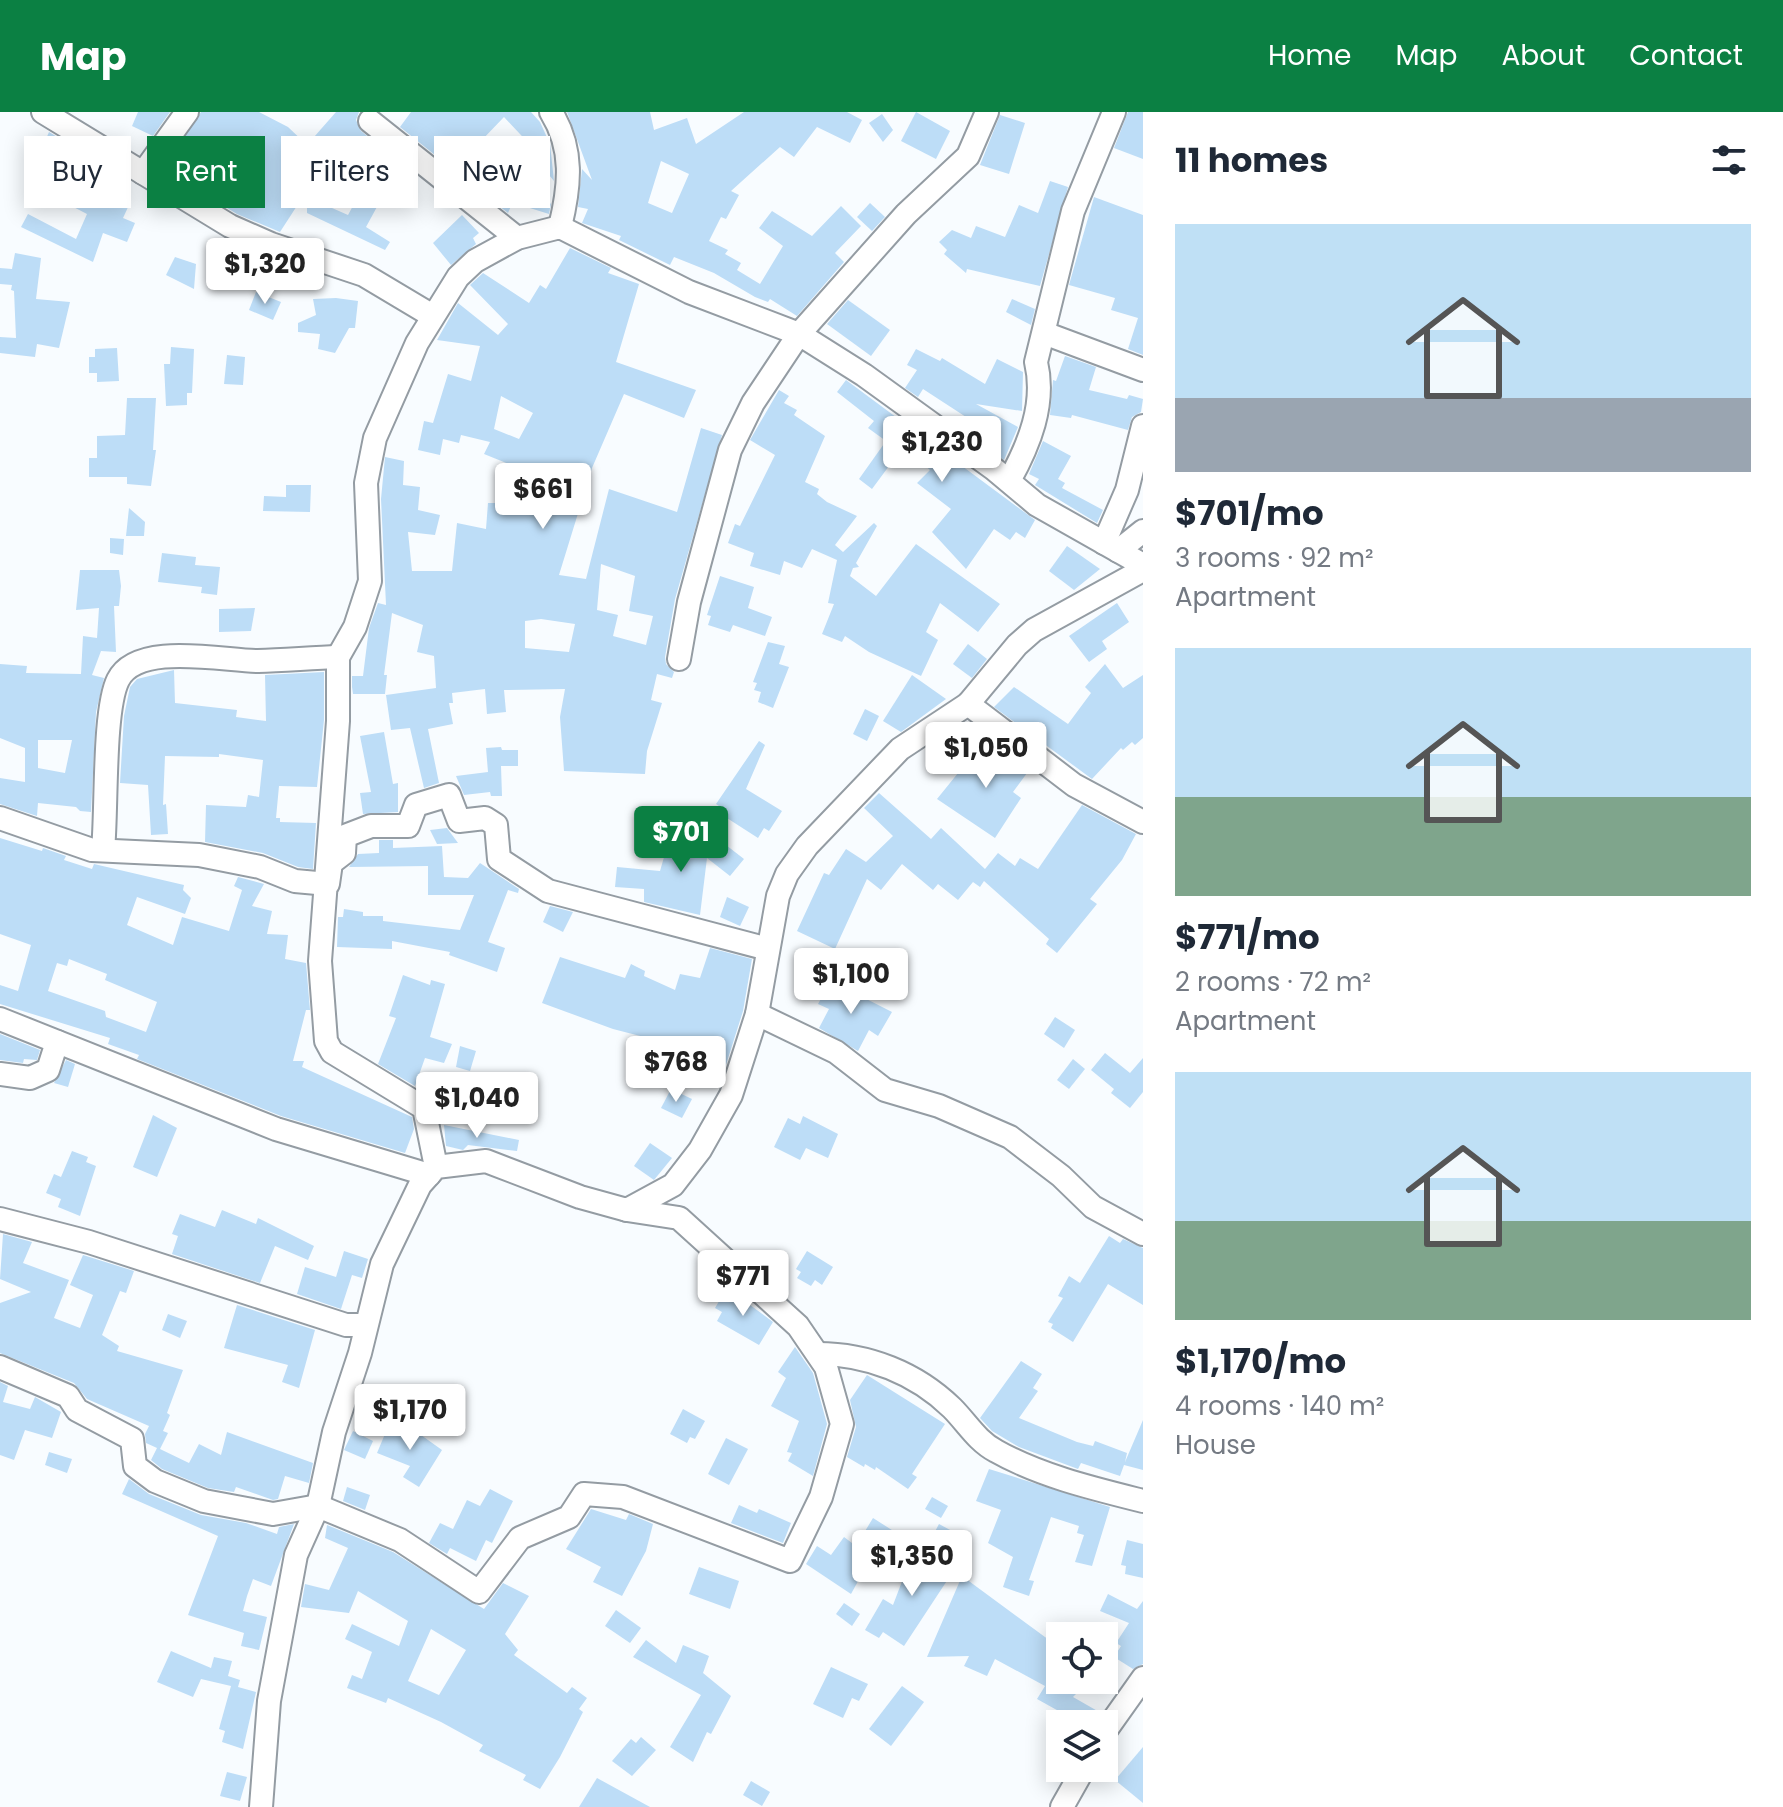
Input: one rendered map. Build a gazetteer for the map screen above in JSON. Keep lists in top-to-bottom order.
{
  "page": {
    "header": "Map",
    "nav": [
      "Home",
      "Map",
      "About",
      "Contact"
    ],
    "heading": "11 homes",
    "chip": [
      "Buy",
      "Rent",
      "Filters",
      "New"
    ],
    "list": [
      {
        "name": "$701/mo",
        "note": "3 rooms · 92 m² · Apartment"
      },
      {
        "name": "$771/mo",
        "note": "2 rooms · 72 m² · Apartment"
      },
      {
        "name": "$1,170/mo",
        "note": "4 rooms · 140 m² · House"
      }
    ],
    "price": [
      "$1,320",
      "$1,230",
      "$661",
      "$1,050",
      "$701",
      "$1,100",
      "$768",
      "$1,040",
      "$771",
      "$1,170",
      "$1,350"
    ]
  }
}
